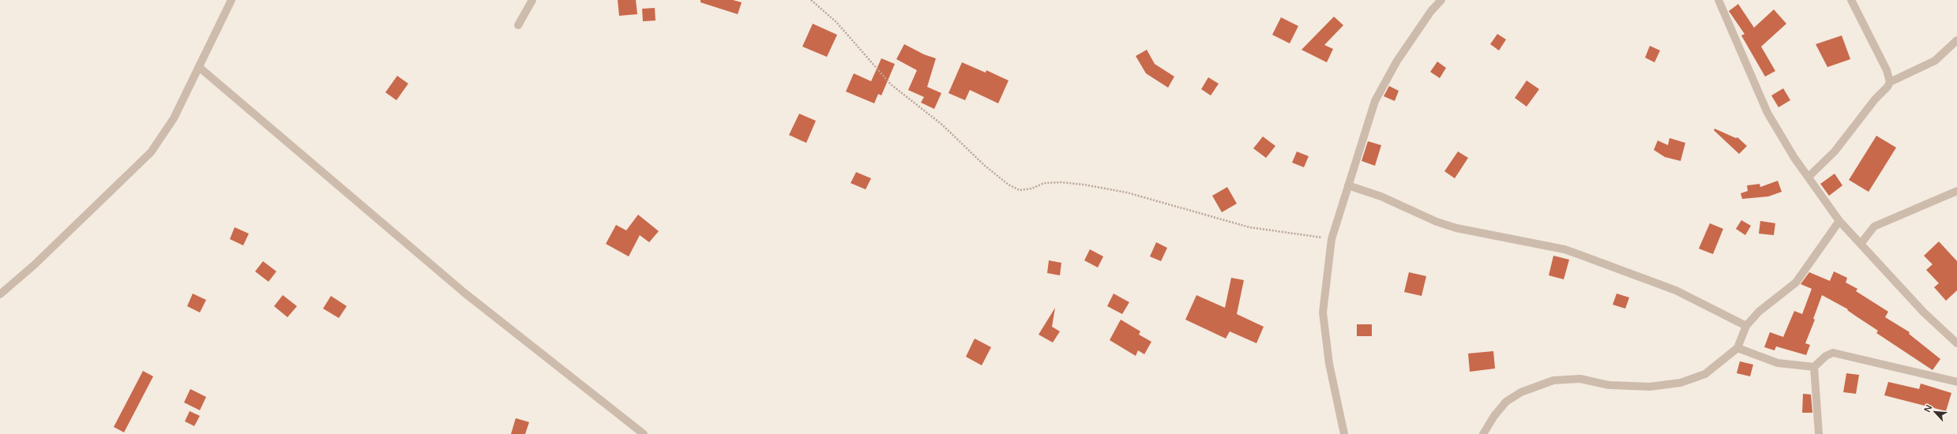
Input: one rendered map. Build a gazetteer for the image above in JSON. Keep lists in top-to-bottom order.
{
  "north": "top left"
}
